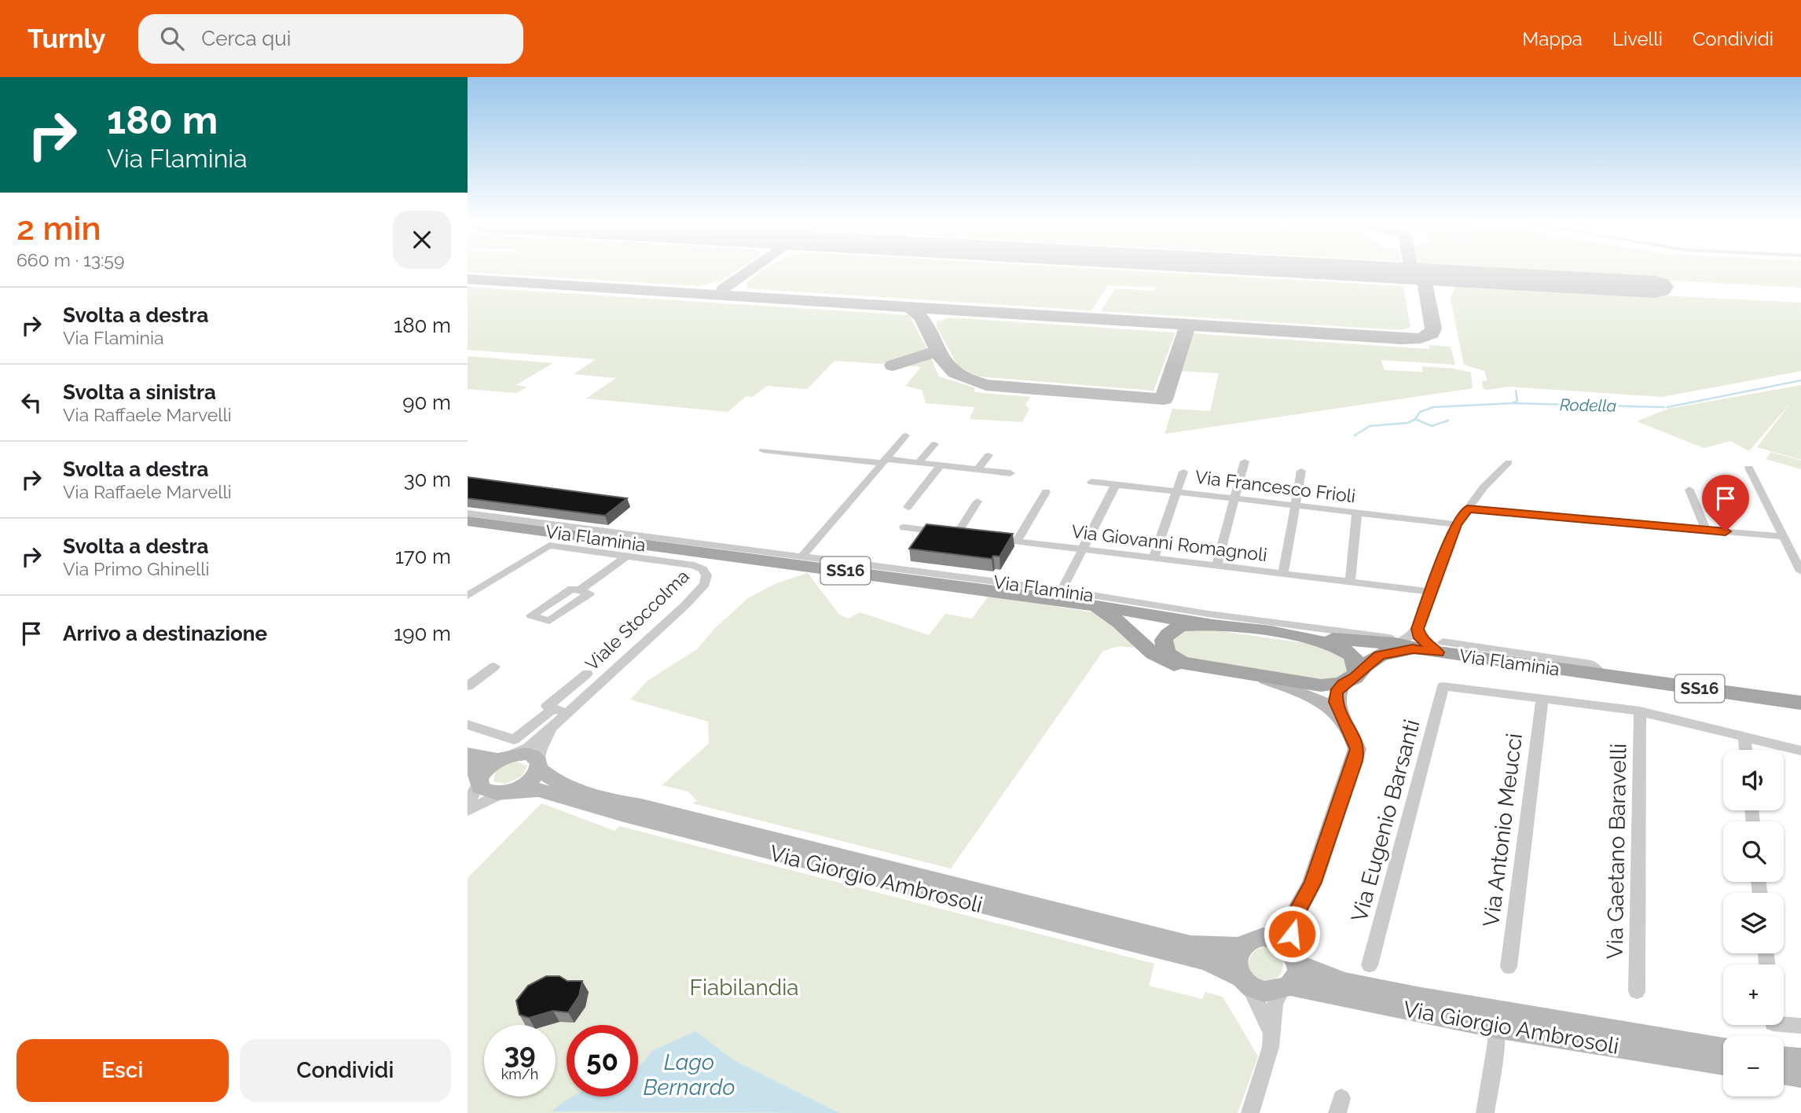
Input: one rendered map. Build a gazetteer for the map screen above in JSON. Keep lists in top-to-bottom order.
{
  "streets": {
    "main road": ["Via Flaminia", "SS16", "Via Giorgio Ambrosoli"],
    "street": [
      "Via Francesco Frioli",
      "Via Giovanni Romagnoli",
      "Viale Stoccolma",
      "Via Eugenio Barsanti",
      "Via Antonio Meucci",
      "Via Gaetano Baravelli"
    ]
  },
  "crossings": [
    ["Viale Stoccolma", "Via Giorgio Ambrosoli"],
    ["Via Eugenio Barsanti", "Via Antonio Meucci"]
  ],
  "water": ["Rodella", "Lago Bernardo"],
  "parks": ["Fiabilandia"],
  "page": {
    "header": "Turnly",
    "search": "Cerca qui",
    "nav": ["Mappa", "Livelli", "Condividi"],
    "turn": ["180 m", "Via Flaminia"],
    "heading": ["2 min", "660 m · 13:59"],
    "list": [
      {
        "name": "Svolta a destra",
        "note": "Via Flaminia",
        "value": "180 m"
      },
      {
        "name": "Svolta a sinistra",
        "note": "Via Raffaele Marvelli",
        "value": "90 m"
      },
      {
        "name": "Svolta a destra",
        "note": "Via Raffaele Marvelli",
        "value": "30 m"
      },
      {
        "name": "Svolta a destra",
        "note": "Via Primo Ghinelli",
        "value": "170 m"
      },
      {
        "name": "Arrivo a destinazione",
        "value": "190 m"
      }
    ],
    "map_buttons": ["+", "−"],
    "speed": "39 km/h",
    "limit": "50",
    "buttons": ["Esci", "Condividi"]
  }
}
